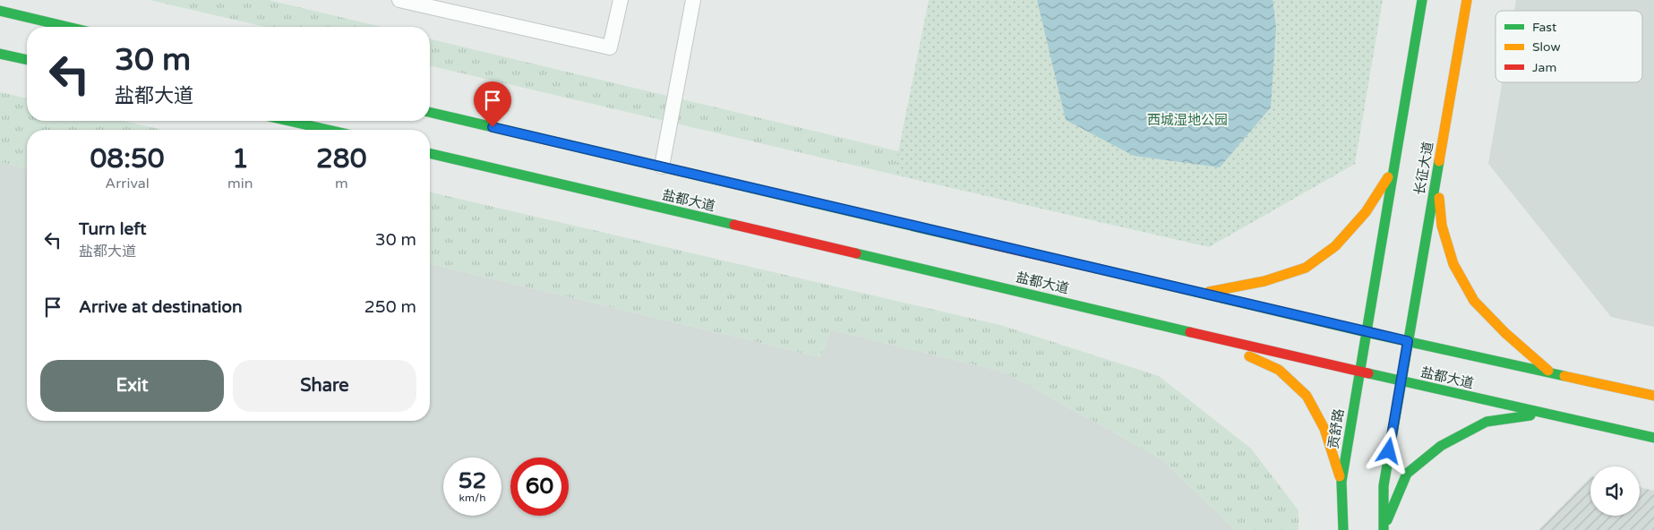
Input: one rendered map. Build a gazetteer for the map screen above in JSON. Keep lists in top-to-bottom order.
{
  "streets": {
    "main road": ["长征大道", "盐都大道", "贡舒路"]
  },
  "crossings": [
    ["长征大道", "盐都大道"],
    ["盐都大道", "贡舒路"]
  ],
  "parks": ["西城湿地公园"],
  "legend": ["Fast", "Slow", "Jam"],
  "page": {
    "turn": ["30 m", "盐都大道"],
    "eta": [
      "08:50",
      "Arrival",
      "1",
      "min",
      "280",
      "m"
    ],
    "list": [
      {
        "name": "Turn left",
        "note": "盐都大道",
        "value": "30 m"
      },
      {
        "name": "Arrive at destination",
        "value": "250 m"
      }
    ],
    "buttons": ["Exit", "Share"],
    "speed": "52 km/h",
    "limit": "60"
  }
}
